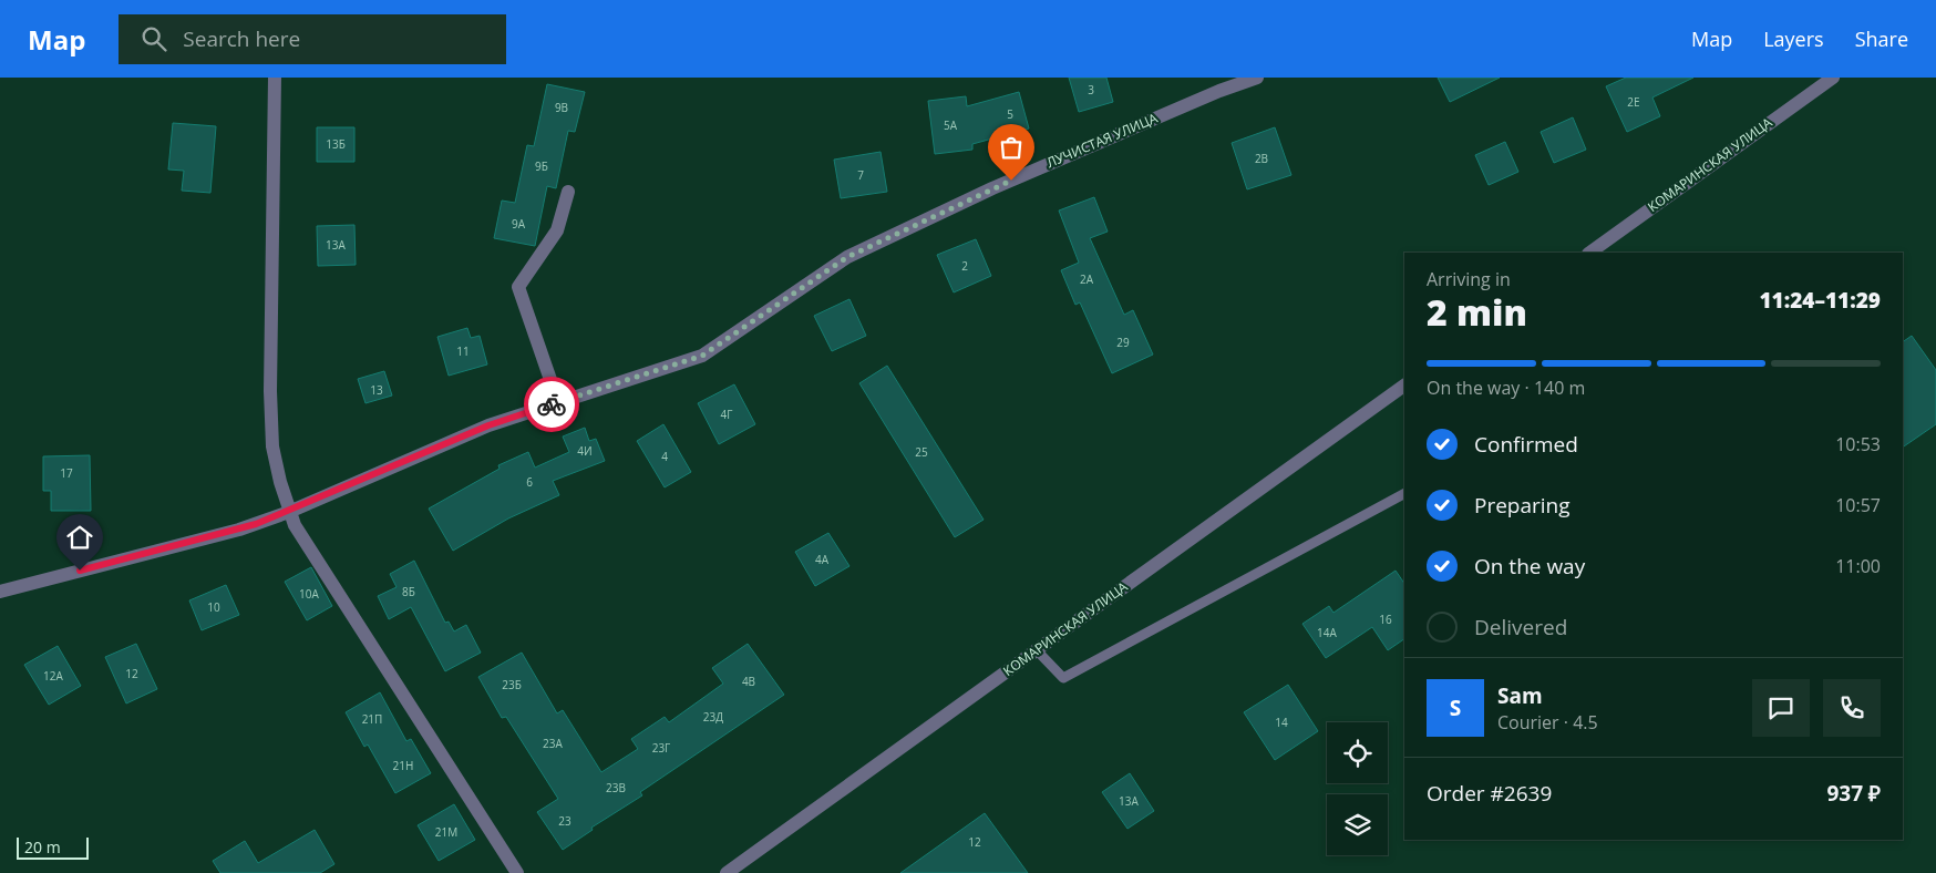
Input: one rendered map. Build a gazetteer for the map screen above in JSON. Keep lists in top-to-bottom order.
{
  "streets": {
    "street": ["ЛУЧИСТАЯ УЛИЦА", "КОМАРИНСКАЯ УЛИЦА"]
  },
  "house_numbers": [
    "3",
    "2Е",
    "9В",
    "5",
    "5А",
    "13Б",
    "2В",
    "9Б",
    "7",
    "9А",
    "13А",
    "2",
    "2А",
    "29",
    "11",
    "13",
    "4Г",
    "4И",
    "25",
    "4",
    "17",
    "6",
    "4А",
    "8Б",
    "10А",
    "10",
    "16",
    "14А",
    "12",
    "12А",
    "4В",
    "23Б",
    "23Д",
    "21П",
    "14",
    "23А",
    "23Г",
    "21Н",
    "23В",
    "13А",
    "23",
    "21М",
    "12"
  ],
  "scale_bar": "20 m",
  "page": {
    "header": "Map",
    "search": "Search here",
    "nav": ["Map", "Layers", "Share"],
    "heading": ["2 min", "Arriving in", "11:24–11:29"],
    "panel": [
      "Sam",
      "Courier · 4.5",
      "Order #2639",
      "937 ₽"
    ],
    "bar": "On the way · 140 m",
    "list": [
      ["Confirmed", "10:53"],
      ["Preparing", "10:57"],
      ["On the way", "11:00"],
      "Delivered"
    ],
    "round": "S",
    "scale": "20 m"
  }
}
